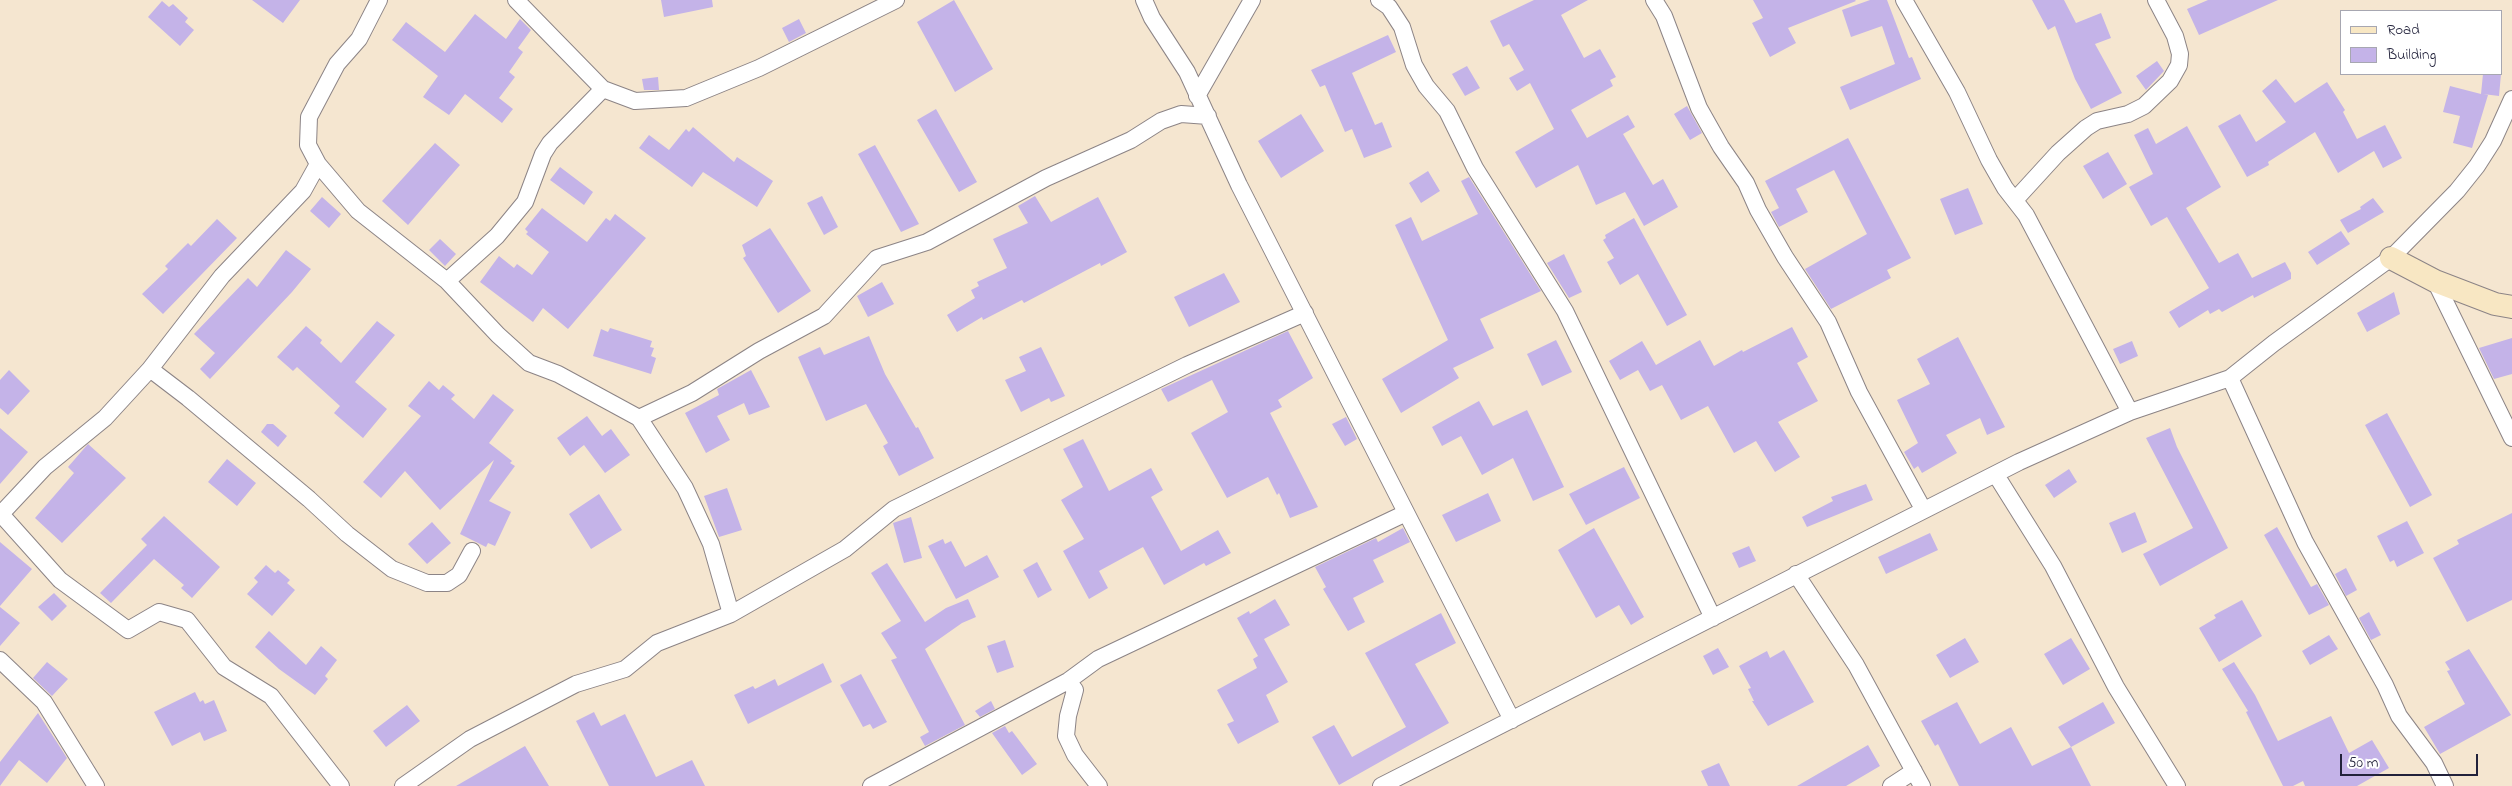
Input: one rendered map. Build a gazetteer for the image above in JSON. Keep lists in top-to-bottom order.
{
  "legend": ["Road", "Building"],
  "scale_bar": "50 m"
}
